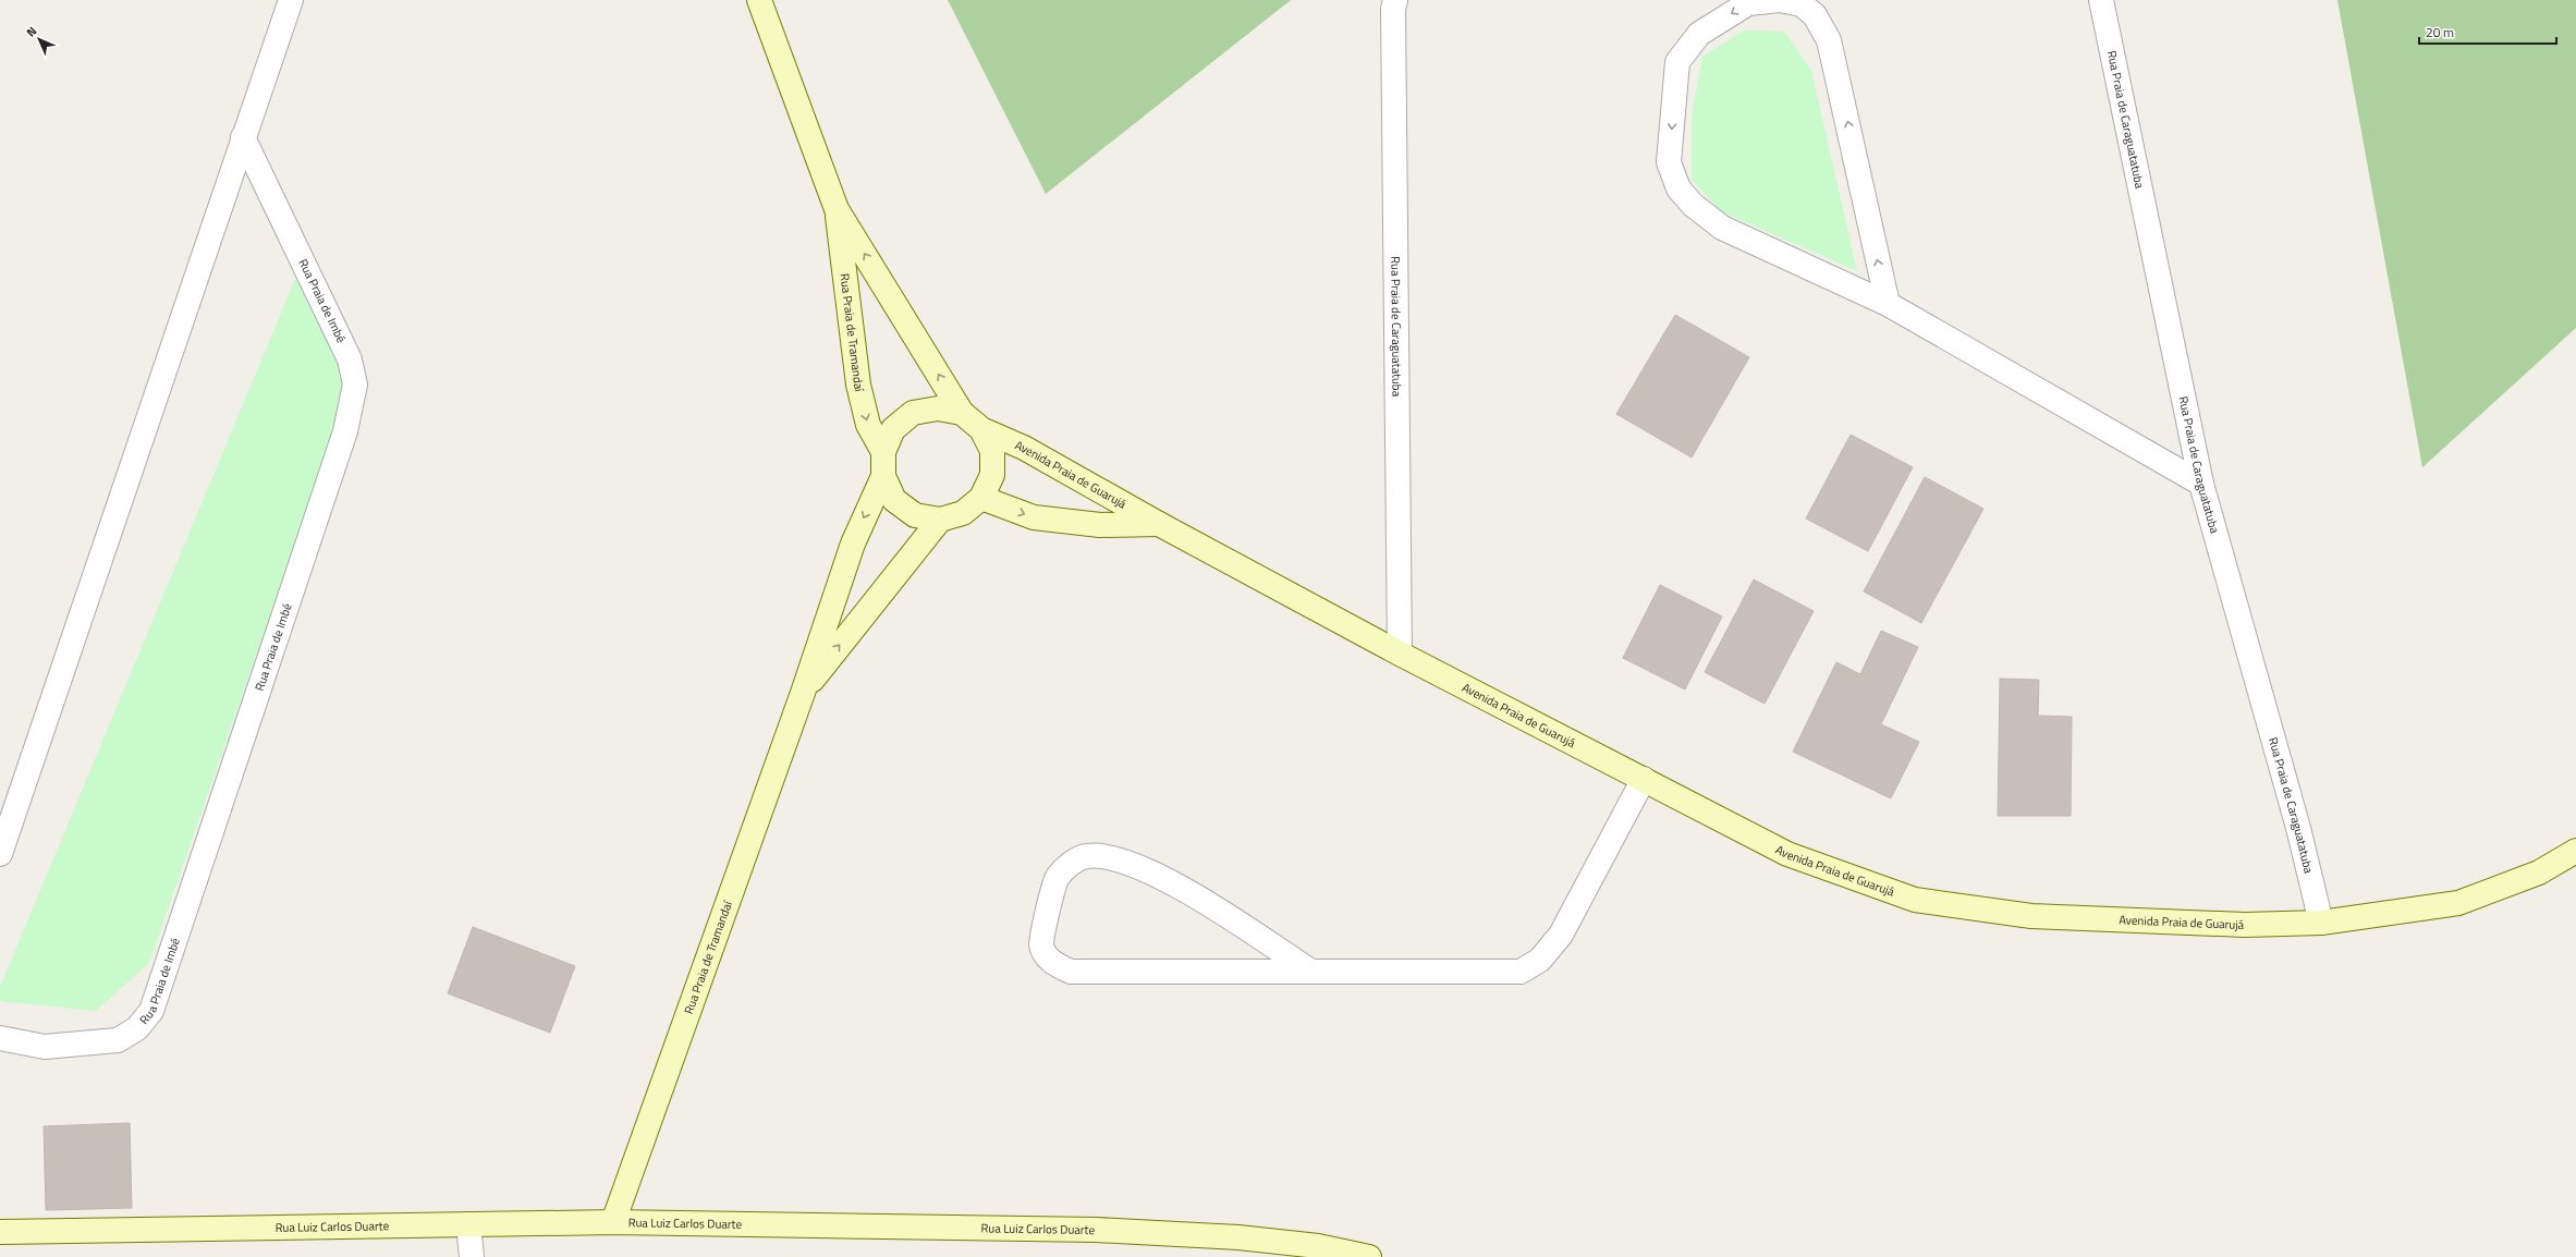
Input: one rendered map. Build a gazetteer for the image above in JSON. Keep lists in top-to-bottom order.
{
  "streets": {
    "street": [
      "Rua Praia de Caraguatatuba",
      "Rua Praia de Imbé",
      "Rua Praia de Tramandaí",
      "Avenida Praia de Guarujá",
      "Rua Luiz Carlos Duarte"
    ]
  },
  "crossings": [
    ["Rua Praia de Caraguatatuba", "Avenida Praia de Guarujá"],
    ["Rua Praia de Tramandaí", "Avenida Praia de Guarujá"],
    ["Rua Praia de Tramandaí", "Rua Luiz Carlos Duarte"]
  ],
  "scale_bar": "20 m",
  "north": "top left"
}
